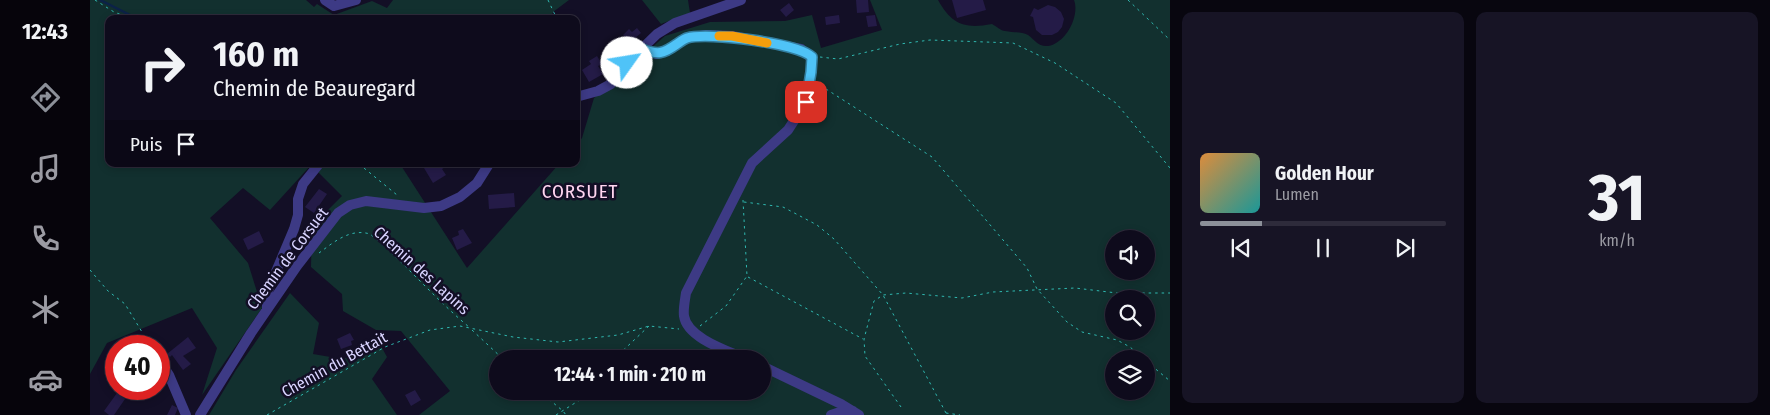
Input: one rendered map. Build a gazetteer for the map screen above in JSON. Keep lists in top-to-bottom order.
{
  "streets": {
    "street": ["Chemin de Corsuet"],
    "path": ["Chemin des Lapins", "Chemin du Bettait"]
  },
  "crossings": [
    ["Chemin des Lapins", "Chemin du Bettait"]
  ],
  "districts": ["CORSUET"],
  "page": {
    "tabs": "12:43",
    "tile": ["31", "km/h"],
    "turn": ["160 m", "Chemin de Beauregard"],
    "then": "Puis",
    "song": ["Golden Hour", "Lumen"],
    "limit": "40",
    "trip": "12:44 · 1 min · 210 m"
  }
}
